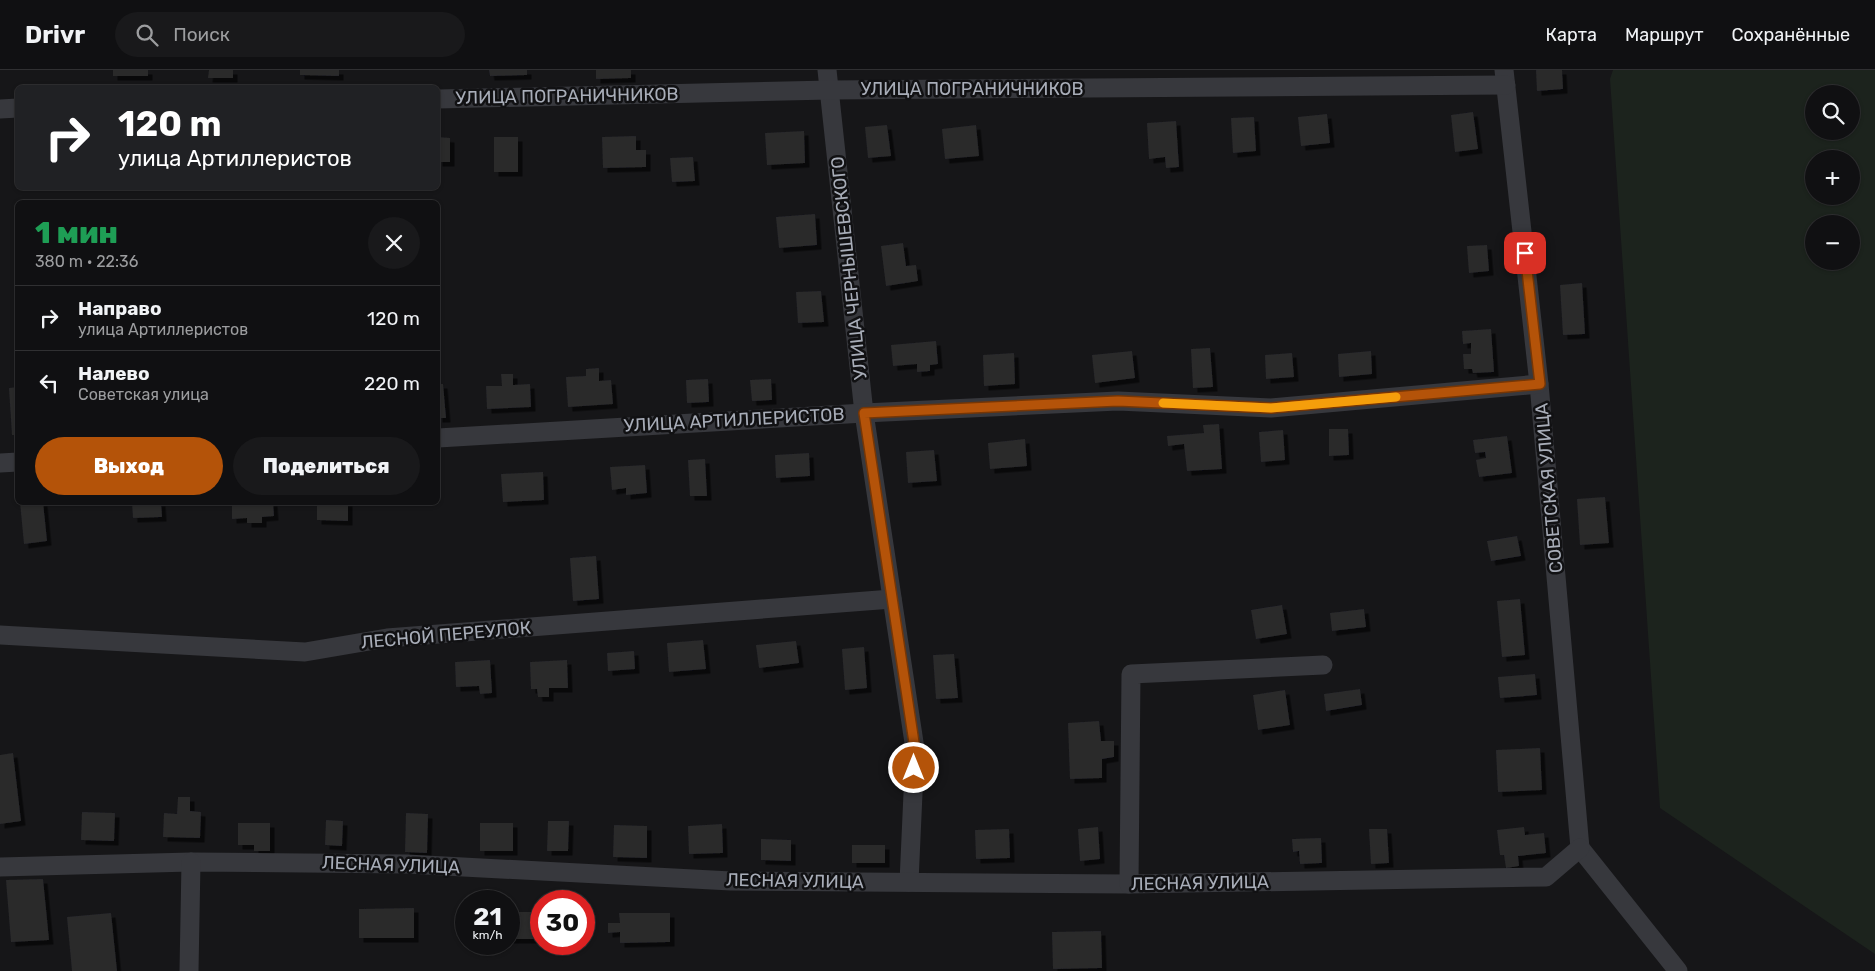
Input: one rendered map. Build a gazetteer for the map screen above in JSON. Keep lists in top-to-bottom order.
{
  "streets": {
    "street": [
      "УЛИЦА ПОГРАНИЧНИКОВ",
      "УЛИЦА ЧЕРНЫШЕВСКОГО",
      "УЛИЦА АРТИЛЛЕРИСТОВ",
      "СОВЕТСКАЯ УЛИЦА",
      "ЛЕСНОЙ ПЕРЕУЛОК",
      "ЛЕСНАЯ УЛИЦА"
    ]
  },
  "crossings": [
    ["УЛИЦА ПОГРАНИЧНИКОВ", "УЛИЦА ЧЕРНЫШЕВСКОГО"],
    ["УЛИЦА ПОГРАНИЧНИКОВ", "СОВЕТСКАЯ УЛИЦА"],
    ["УЛИЦА ЧЕРНЫШЕВСКОГО", "УЛИЦА АРТИЛЛЕРИСТОВ"],
    ["УЛИЦА ЧЕРНЫШЕВСКОГО", "ЛЕСНОЙ ПЕРЕУЛОК"],
    ["УЛИЦА ЧЕРНЫШЕВСКОГО", "ЛЕСНАЯ УЛИЦА"],
    ["УЛИЦА АРТИЛЛЕРИСТОВ", "СОВЕТСКАЯ УЛИЦА"],
    ["СОВЕТСКАЯ УЛИЦА", "ЛЕСНАЯ УЛИЦА"]
  ],
  "page": {
    "header": "Drivr",
    "search": "Поиск",
    "nav": ["Карта", "Маршрут", "Сохранённые"],
    "map_buttons": ["+", "−"],
    "turn": ["120 m", "улица Артиллеристов"],
    "heading": ["1 мин", "380 m · 22:36"],
    "list": [
      {
        "name": "Направо",
        "note": "улица Артиллеристов",
        "value": "120 m"
      },
      {
        "name": "Налево",
        "note": "Советская улица",
        "value": "220 m"
      }
    ],
    "buttons": ["Выход", "Поделиться"],
    "speed": "21 km/h",
    "limit": "30"
  }
}
